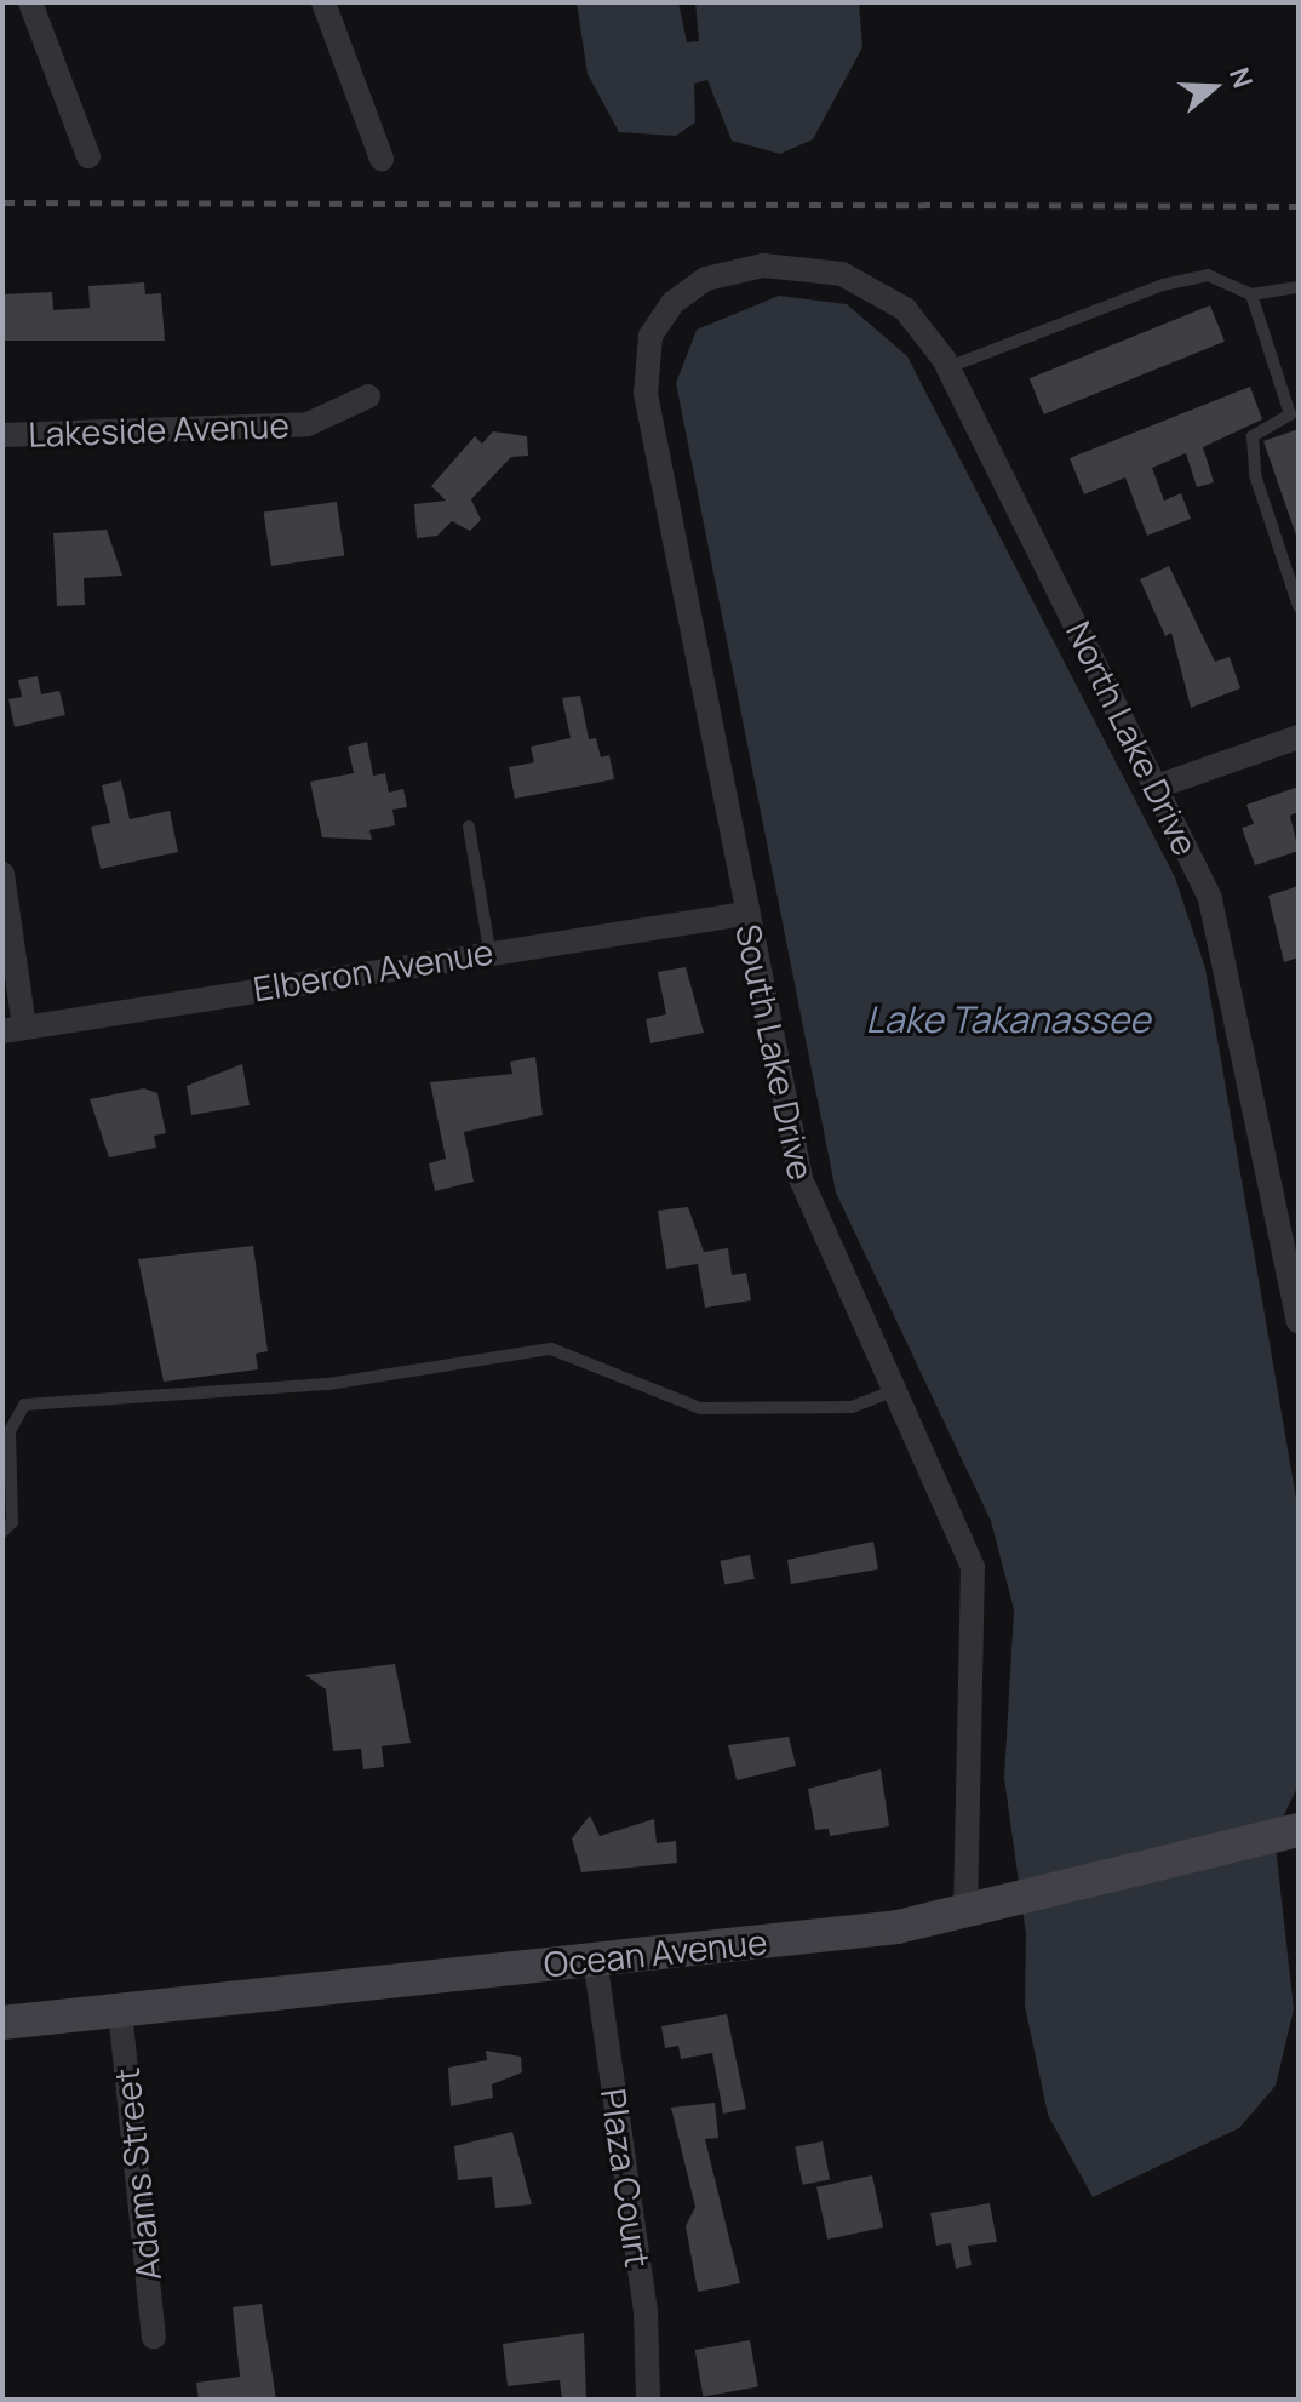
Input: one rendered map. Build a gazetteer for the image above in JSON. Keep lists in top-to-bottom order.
{
  "streets": {
    "street": [
      "Lakeside Avenue",
      "North Lake Drive",
      "Elberon Avenue",
      "South Lake Drive",
      "Ocean Avenue",
      "Adams Street",
      "Plaza Court"
    ]
  },
  "crossings": [
    ["North Lake Drive", "South Lake Drive"],
    ["Elberon Avenue", "South Lake Drive"],
    ["South Lake Drive", "Ocean Avenue"],
    ["Ocean Avenue", "Adams Street"],
    ["Ocean Avenue", "Plaza Court"]
  ],
  "water": ["Lake Takanassee"],
  "north": "right"
}
